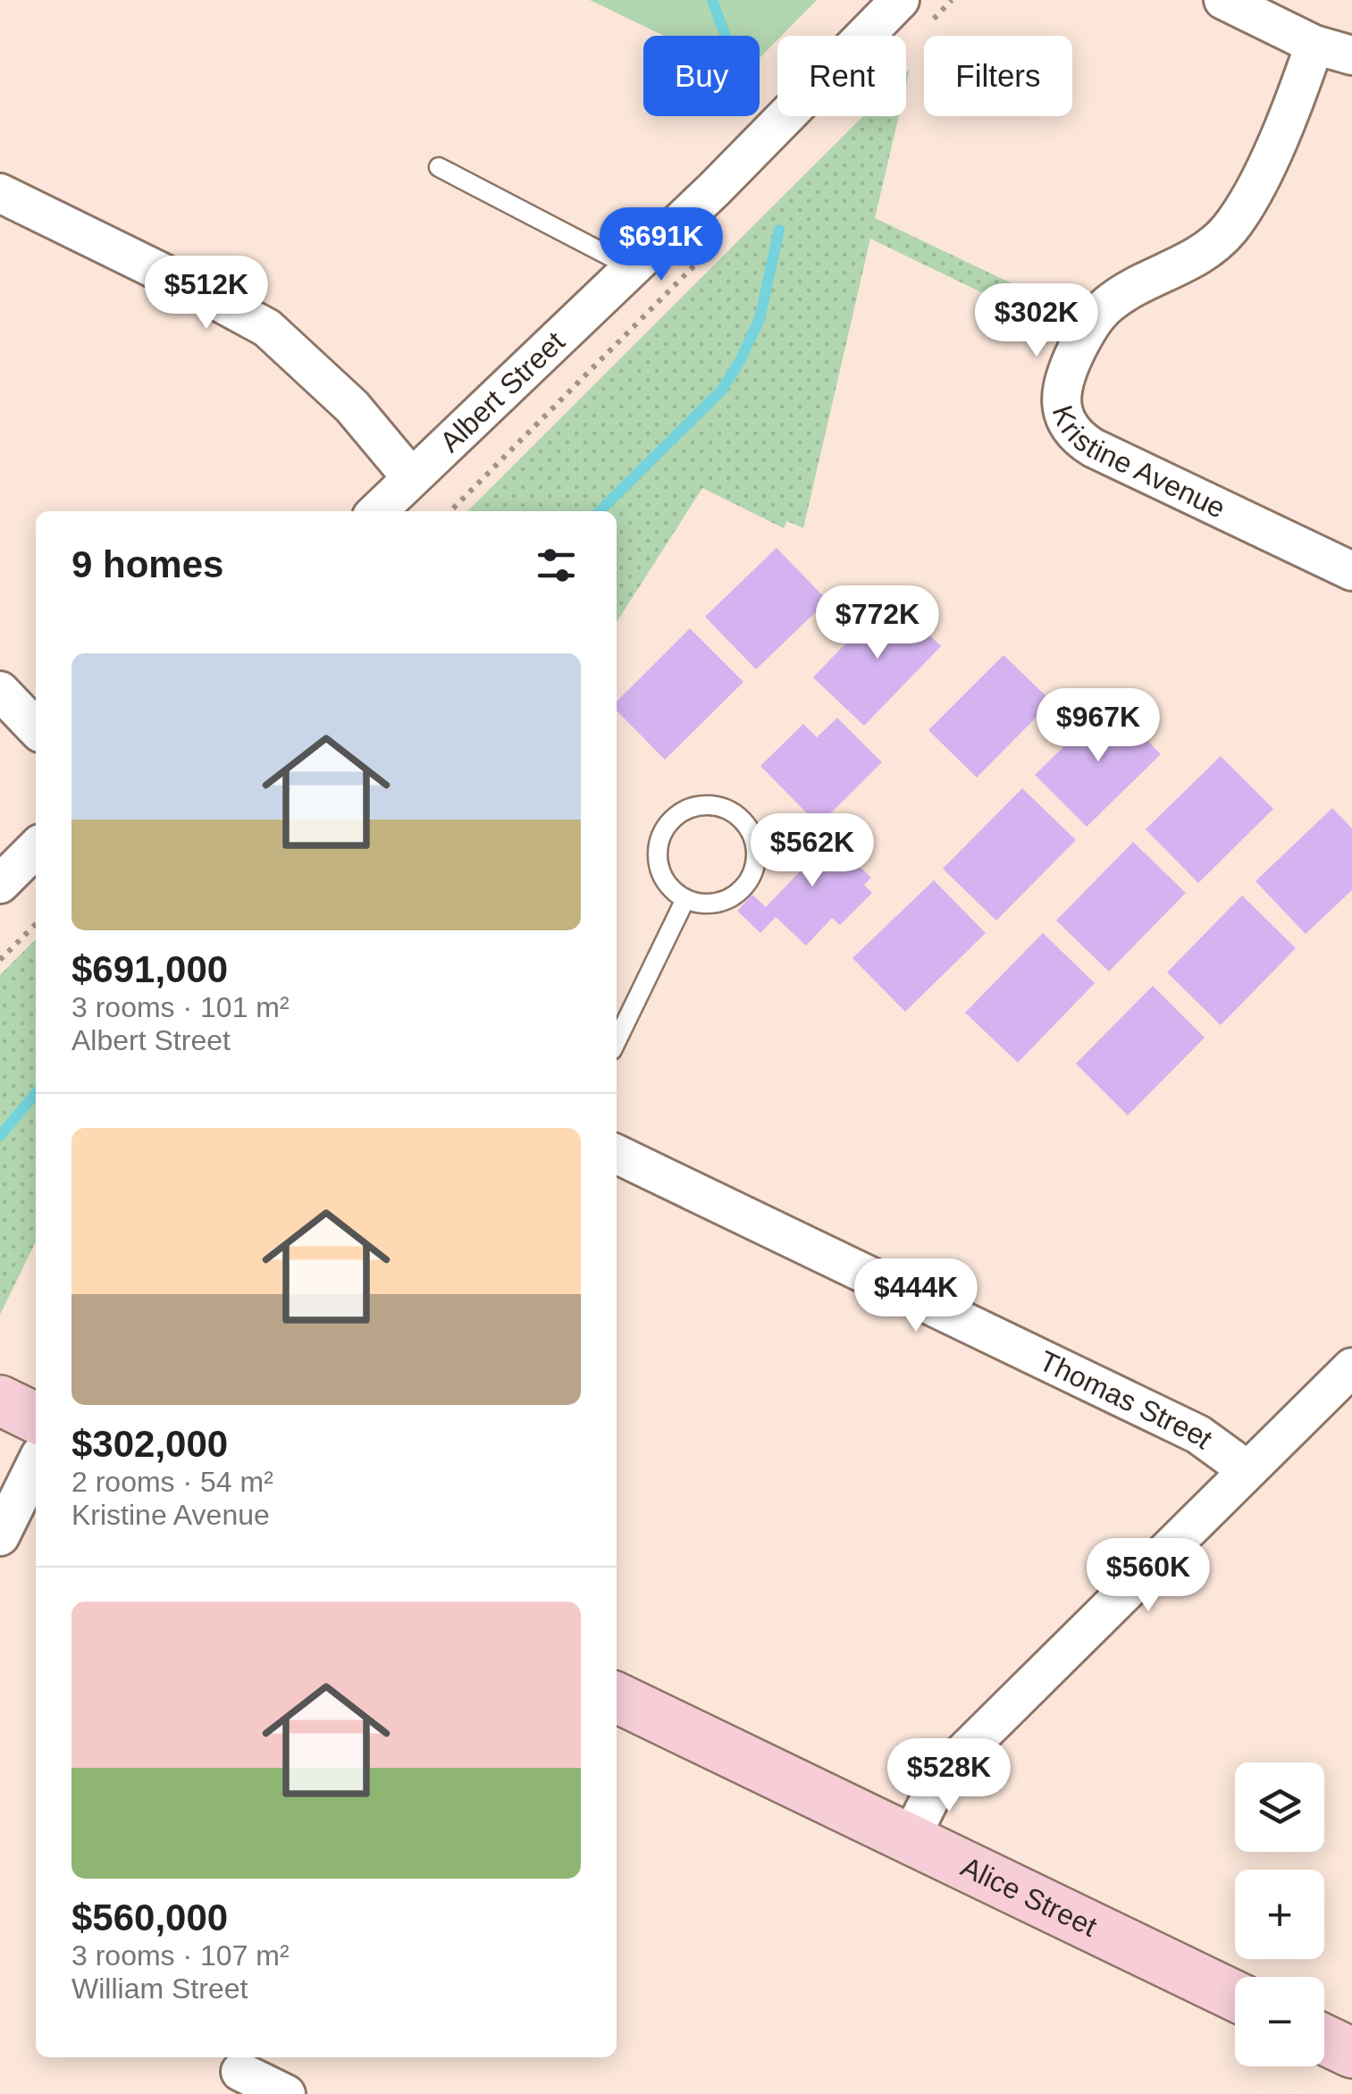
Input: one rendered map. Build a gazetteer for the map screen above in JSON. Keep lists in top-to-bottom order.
{
  "streets": {
    "street": [
      "Albert Street",
      "Kristine Avenue",
      "Thomas Street",
      "Alice Street"
    ]
  },
  "page": {
    "chip": ["Buy", "Rent", "Filters"],
    "price": [
      "$691K",
      "$512K",
      "$302K",
      "$772K",
      "$967K",
      "$562K",
      "$444K",
      "$560K",
      "$528K"
    ],
    "heading": "9 homes",
    "list": [
      {
        "name": "$691,000",
        "note": "3 rooms · 101 m² · Albert Street"
      },
      {
        "name": "$302,000",
        "note": "2 rooms · 54 m² · Kristine Avenue"
      },
      {
        "name": "$560,000",
        "note": "3 rooms · 107 m² · William Street"
      }
    ],
    "map_buttons": ["+", "−"]
  }
}
